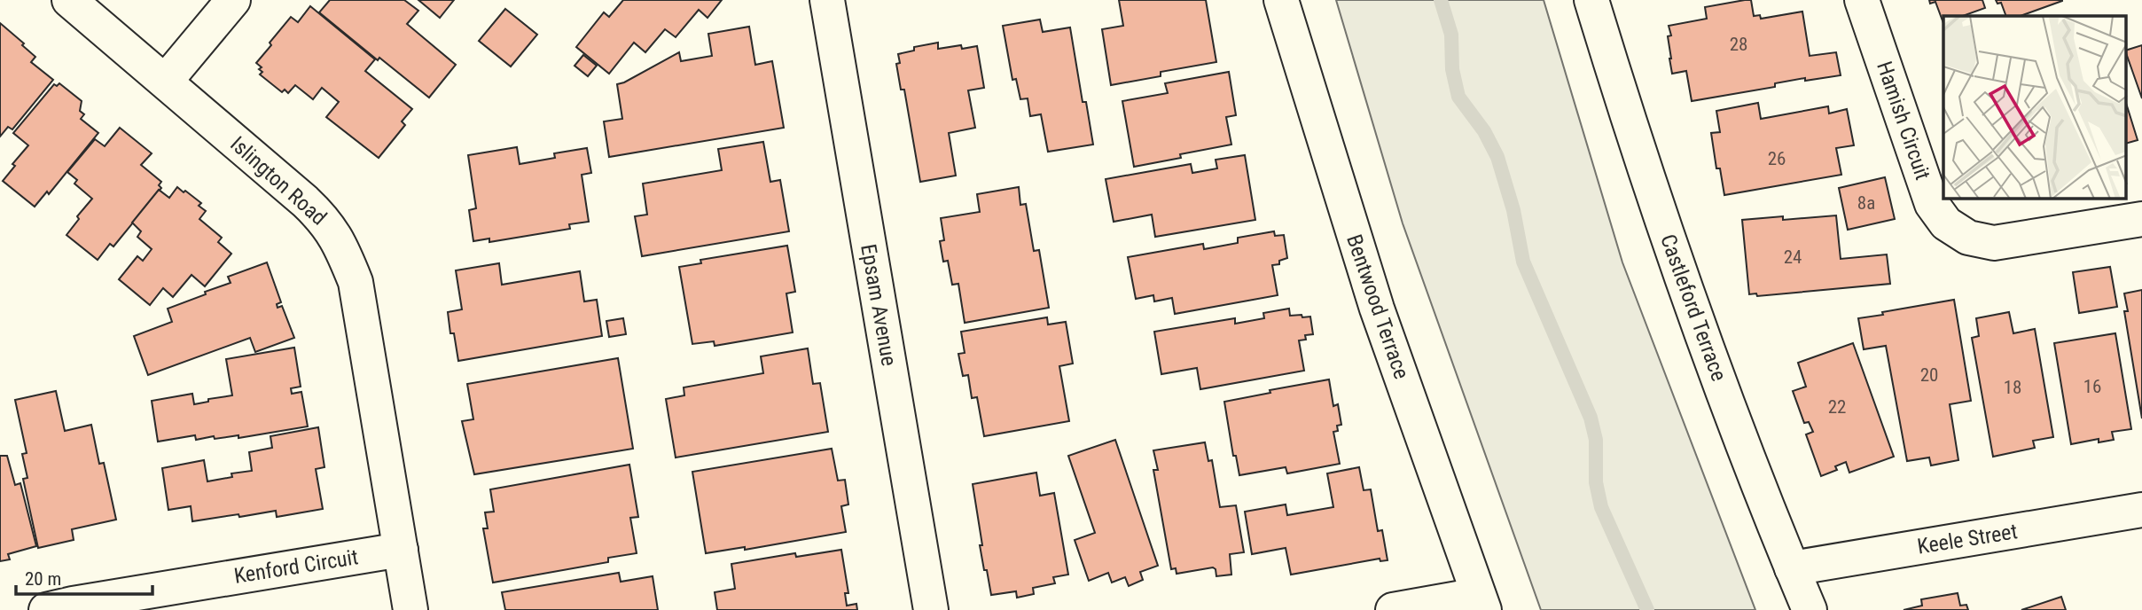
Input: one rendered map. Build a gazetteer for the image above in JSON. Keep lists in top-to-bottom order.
{
  "streets": {
    "street": [
      "Hamish Circuit",
      "Islington Road",
      "Epsam Avenue",
      "Bentwood Terrace",
      "Castleford Terrace",
      "Keele Street",
      "Kenford Circuit"
    ]
  },
  "crossings": [
    ["Islington Road", "Kenford Circuit"],
    ["Castleford Terrace", "Keele Street"]
  ],
  "house_numbers": [
    "28",
    "26",
    "8a",
    "24",
    "20",
    "16",
    "18",
    "22"
  ],
  "scale_bar": "20 m"
}
